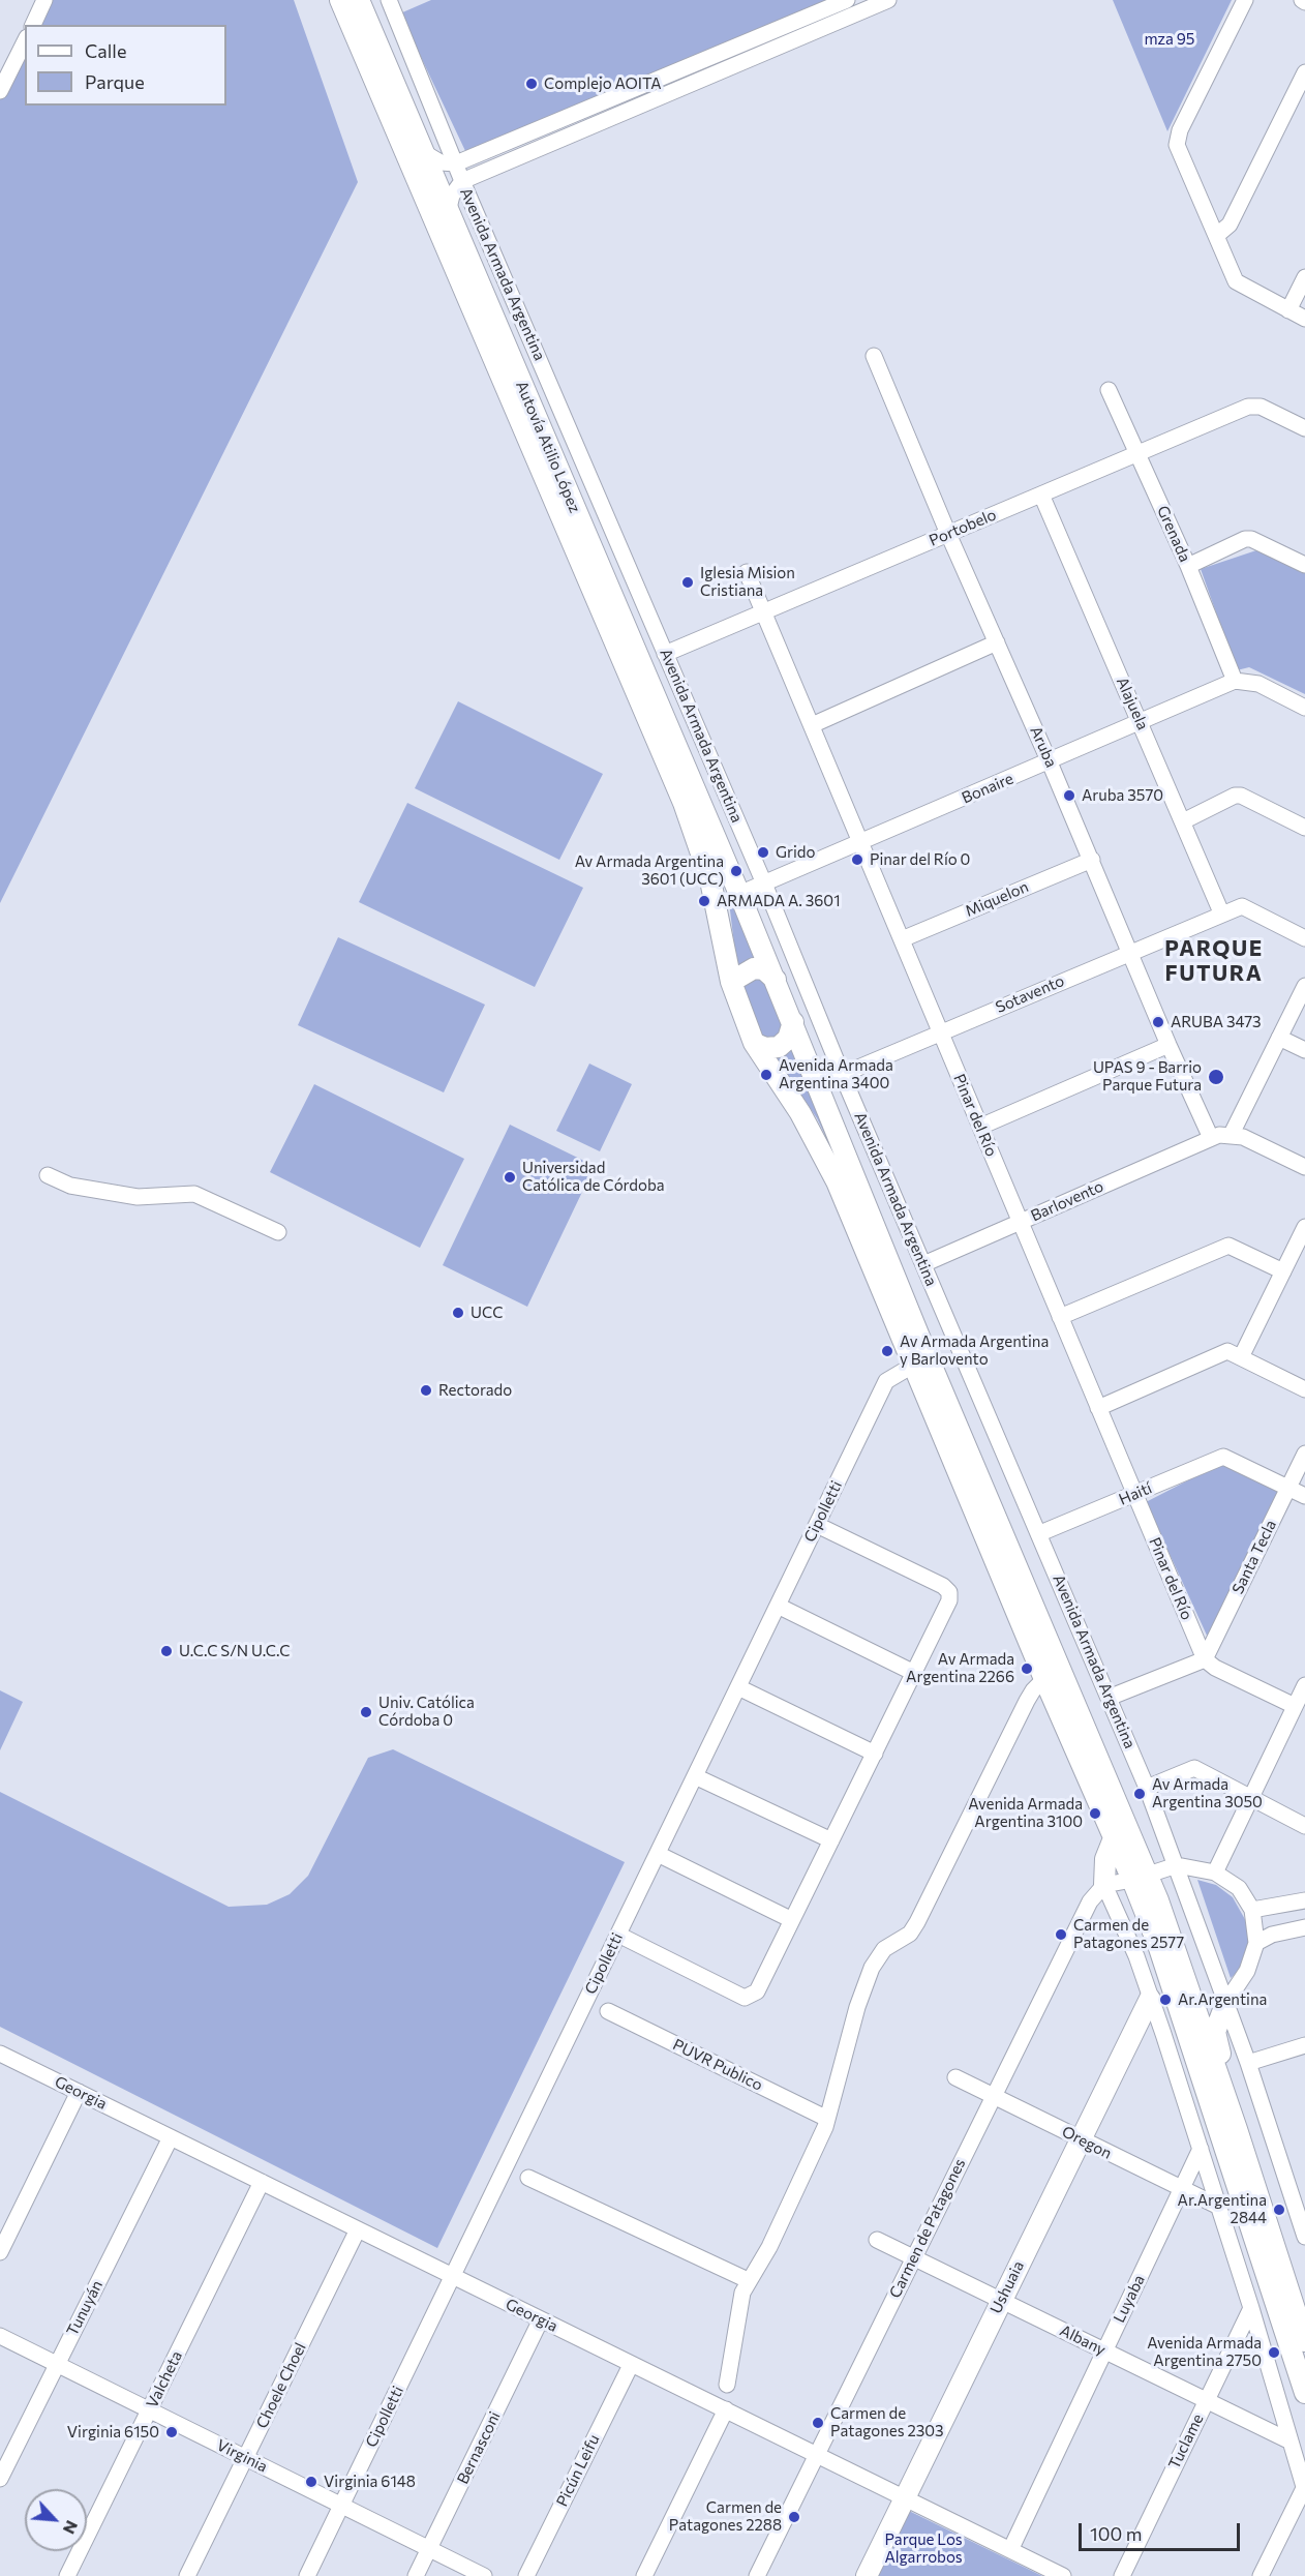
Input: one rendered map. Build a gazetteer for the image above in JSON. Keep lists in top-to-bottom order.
{
  "streets": {
    "main road": ["Avenida Armada Argentina", "Autovía Atilio López", "Ushuaia"],
    "street": [
      "Portobelo",
      "Grenada",
      "Alajuela",
      "Aruba",
      "Bonaire",
      "Miquelon",
      "Sotavento",
      "Pinar del Río",
      "Barlovento",
      "Haití",
      "Cipolletti",
      "Santa Tecla",
      "PUVR Publico",
      "Georgia",
      "Oregon",
      "Carmen de Patagones",
      "Luyaba",
      "Tunuyán",
      "Albany",
      "Valcheta",
      "Choele Choel",
      "Tuclame",
      "Bernasconi",
      "Virginia",
      "Picún Leifu"
    ]
  },
  "crossings": [
    ["Avenida Armada Argentina", "Autovía Atilio López"],
    ["Avenida Armada Argentina", "Portobelo"],
    ["Avenida Armada Argentina", "Bonaire"],
    ["Avenida Armada Argentina", "Sotavento"],
    ["Avenida Armada Argentina", "Barlovento"],
    ["Avenida Armada Argentina", "Haití"],
    ["Avenida Armada Argentina", "Cipolletti"],
    ["Autovía Atilio López", "Bonaire"],
    ["Portobelo", "Grenada"],
    ["Portobelo", "Alajuela"],
    ["Portobelo", "Aruba"],
    ["Portobelo", "Pinar del Río"],
    ["Grenada", "Bonaire"],
    ["Alajuela", "Bonaire"],
    ["Alajuela", "Sotavento"],
    ["Aruba", "Bonaire"],
    ["Aruba", "Miquelon"],
    ["Aruba", "Sotavento"],
    ["Aruba", "Barlovento"],
    ["Bonaire", "Pinar del Río"],
    ["Miquelon", "Pinar del Río"],
    ["Sotavento", "Pinar del Río"],
    ["Pinar del Río", "Barlovento"],
    ["Pinar del Río", "Haití"],
    ["Pinar del Río", "Santa Tecla"],
    ["Haití", "Santa Tecla"],
    ["Cipolletti", "Georgia"],
    ["Cipolletti", "Virginia"],
    ["Georgia", "Carmen de Patagones"],
    ["Georgia", "Ushuaia"],
    ["Georgia", "Luyaba"],
    ["Georgia", "Tunuyán"],
    ["Georgia", "Valcheta"],
    ["Georgia", "Choele Choel"],
    ["Georgia", "Bernasconi"],
    ["Georgia", "Picún Leifu"],
    ["Oregon", "Carmen de Patagones"],
    ["Oregon", "Ushuaia"],
    ["Oregon", "Luyaba"],
    ["Carmen de Patagones", "Albany"],
    ["Ushuaia", "Albany"],
    ["Luyaba", "Albany"],
    ["Tunuyán", "Virginia"],
    ["Albany", "Tuclame"],
    ["Valcheta", "Virginia"],
    ["Choele Choel", "Virginia"],
    ["Bernasconi", "Virginia"]
  ],
  "districts": ["PARQUE FUTURA"],
  "parks": ["mza 95", "Parque Los Algarrobos"],
  "places": [
    "Complejo AOITA",
    "Iglesia Mision Cristiana",
    "Aruba 3570",
    "Grido",
    "Pinar del Río 0",
    "Av Armada Argentina 3601 (UCC)",
    "ARMADA A. 3601",
    "ARUBA 3473",
    "Avenida Armada Argentina 3400",
    "UPAS 9 - Barrio Parque Futura",
    "Universidad Católica de Córdoba",
    "UCC",
    "Av Armada Argentina y Barlovento",
    "Rectorado",
    "U.C.C S/N U.C.C",
    "Av Armada Argentina 2266",
    "Univ. Católica Córdoba 0",
    "Av Armada Argentina 3050",
    "Avenida Armada Argentina 3100",
    "Carmen de Patagones 2577",
    "Ar.Argentina",
    "Ar.Argentina 2844",
    "Avenida Armada Argentina 2750",
    "Carmen de Patagones 2303",
    "Virginia 6150",
    "Virginia 6148",
    "Carmen de Patagones 2288"
  ],
  "legend": ["Calle", "Parque"],
  "scale_bar": "100 m",
  "north": "bottom right"
}
